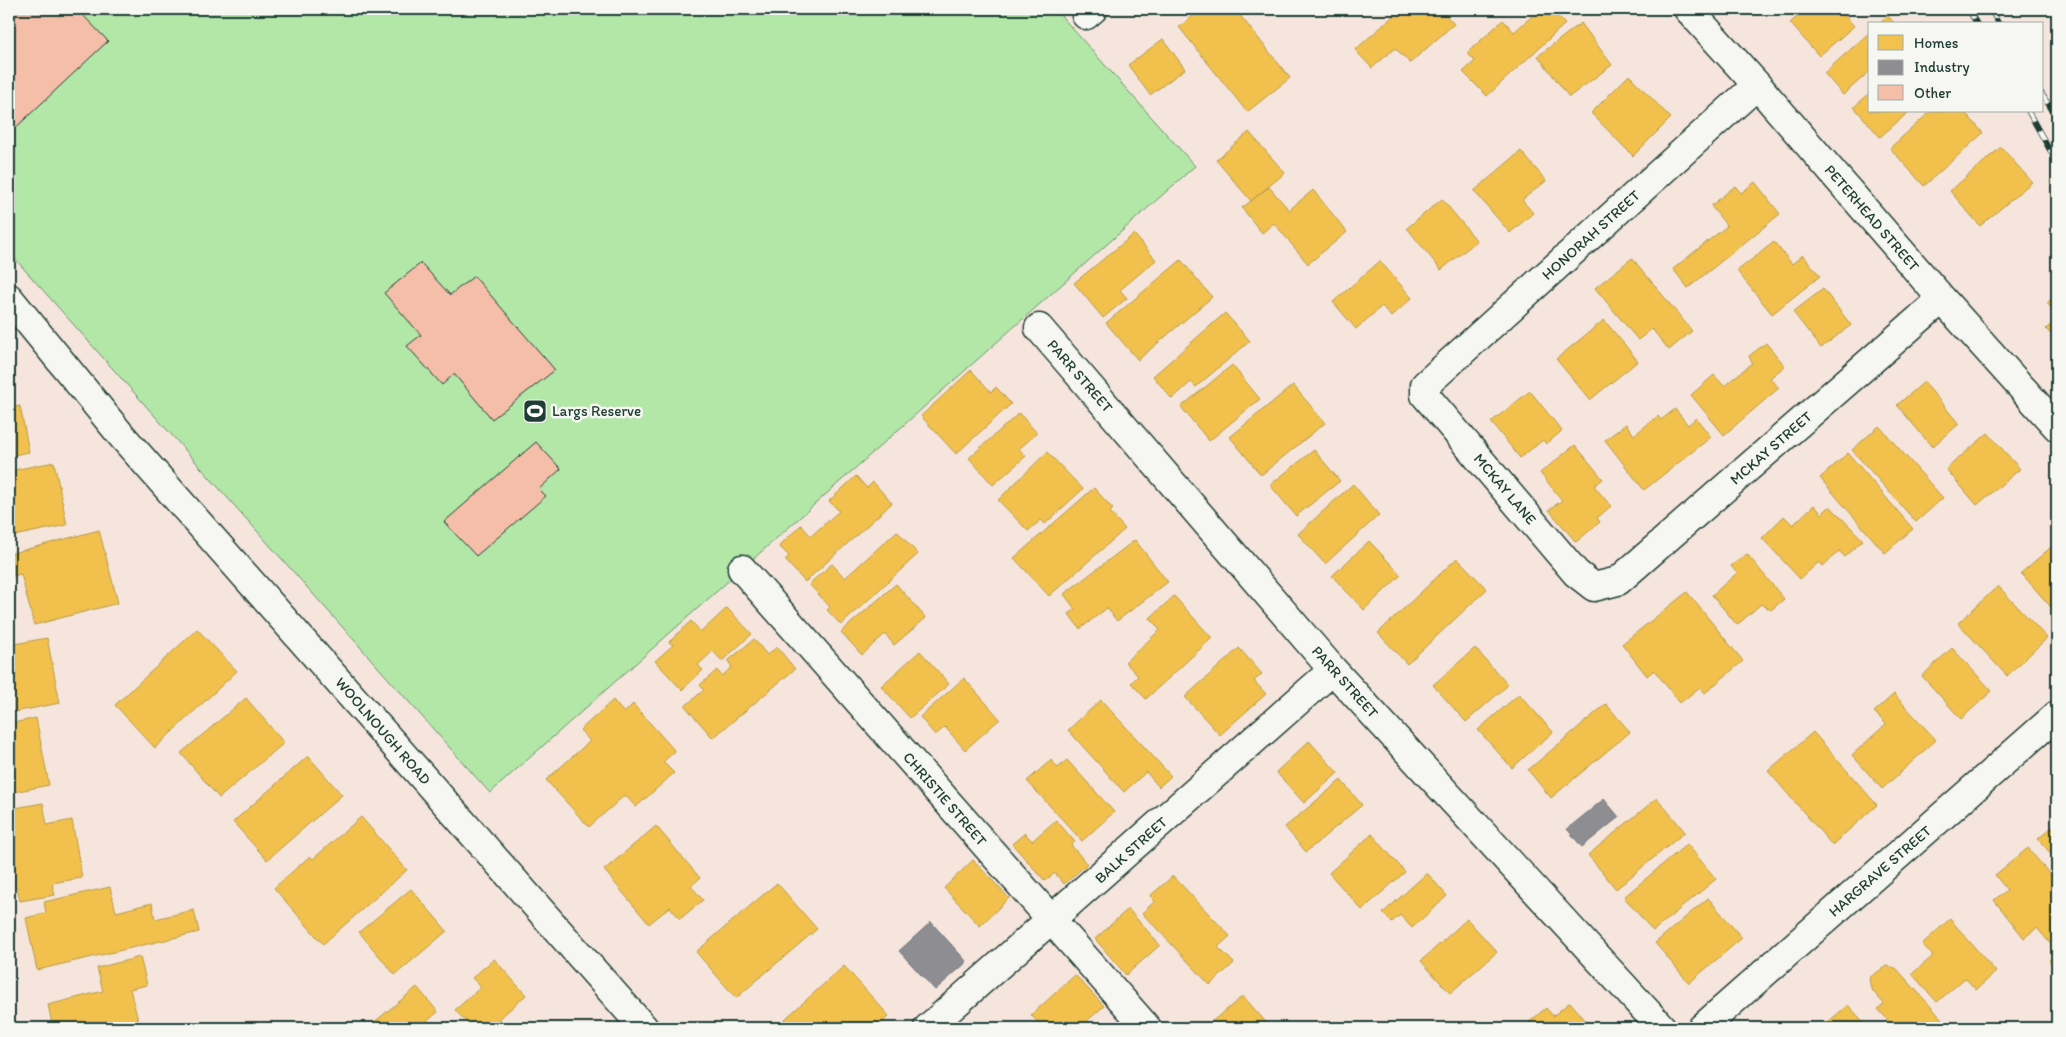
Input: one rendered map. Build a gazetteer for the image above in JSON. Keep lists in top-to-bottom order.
{
  "streets": {
    "street": [
      "PETERHEAD STREET",
      "HONORAH STREET",
      "PARR STREET",
      "MCKAY STREET",
      "MCKAY LANE",
      "WOOLNOUGH ROAD",
      "CHRISTIE STREET",
      "BALK STREET",
      "HARGRAVE STREET"
    ]
  },
  "crossings": [
    ["PETERHEAD STREET", "HONORAH STREET"],
    ["PETERHEAD STREET", "MCKAY STREET"],
    ["HONORAH STREET", "MCKAY LANE"],
    ["PARR STREET", "BALK STREET"],
    ["MCKAY STREET", "MCKAY LANE"],
    ["CHRISTIE STREET", "BALK STREET"]
  ],
  "places": {
    "sports": ["Largs Reserve"]
  },
  "legend": ["Homes", "Industry", "Other"]
}
